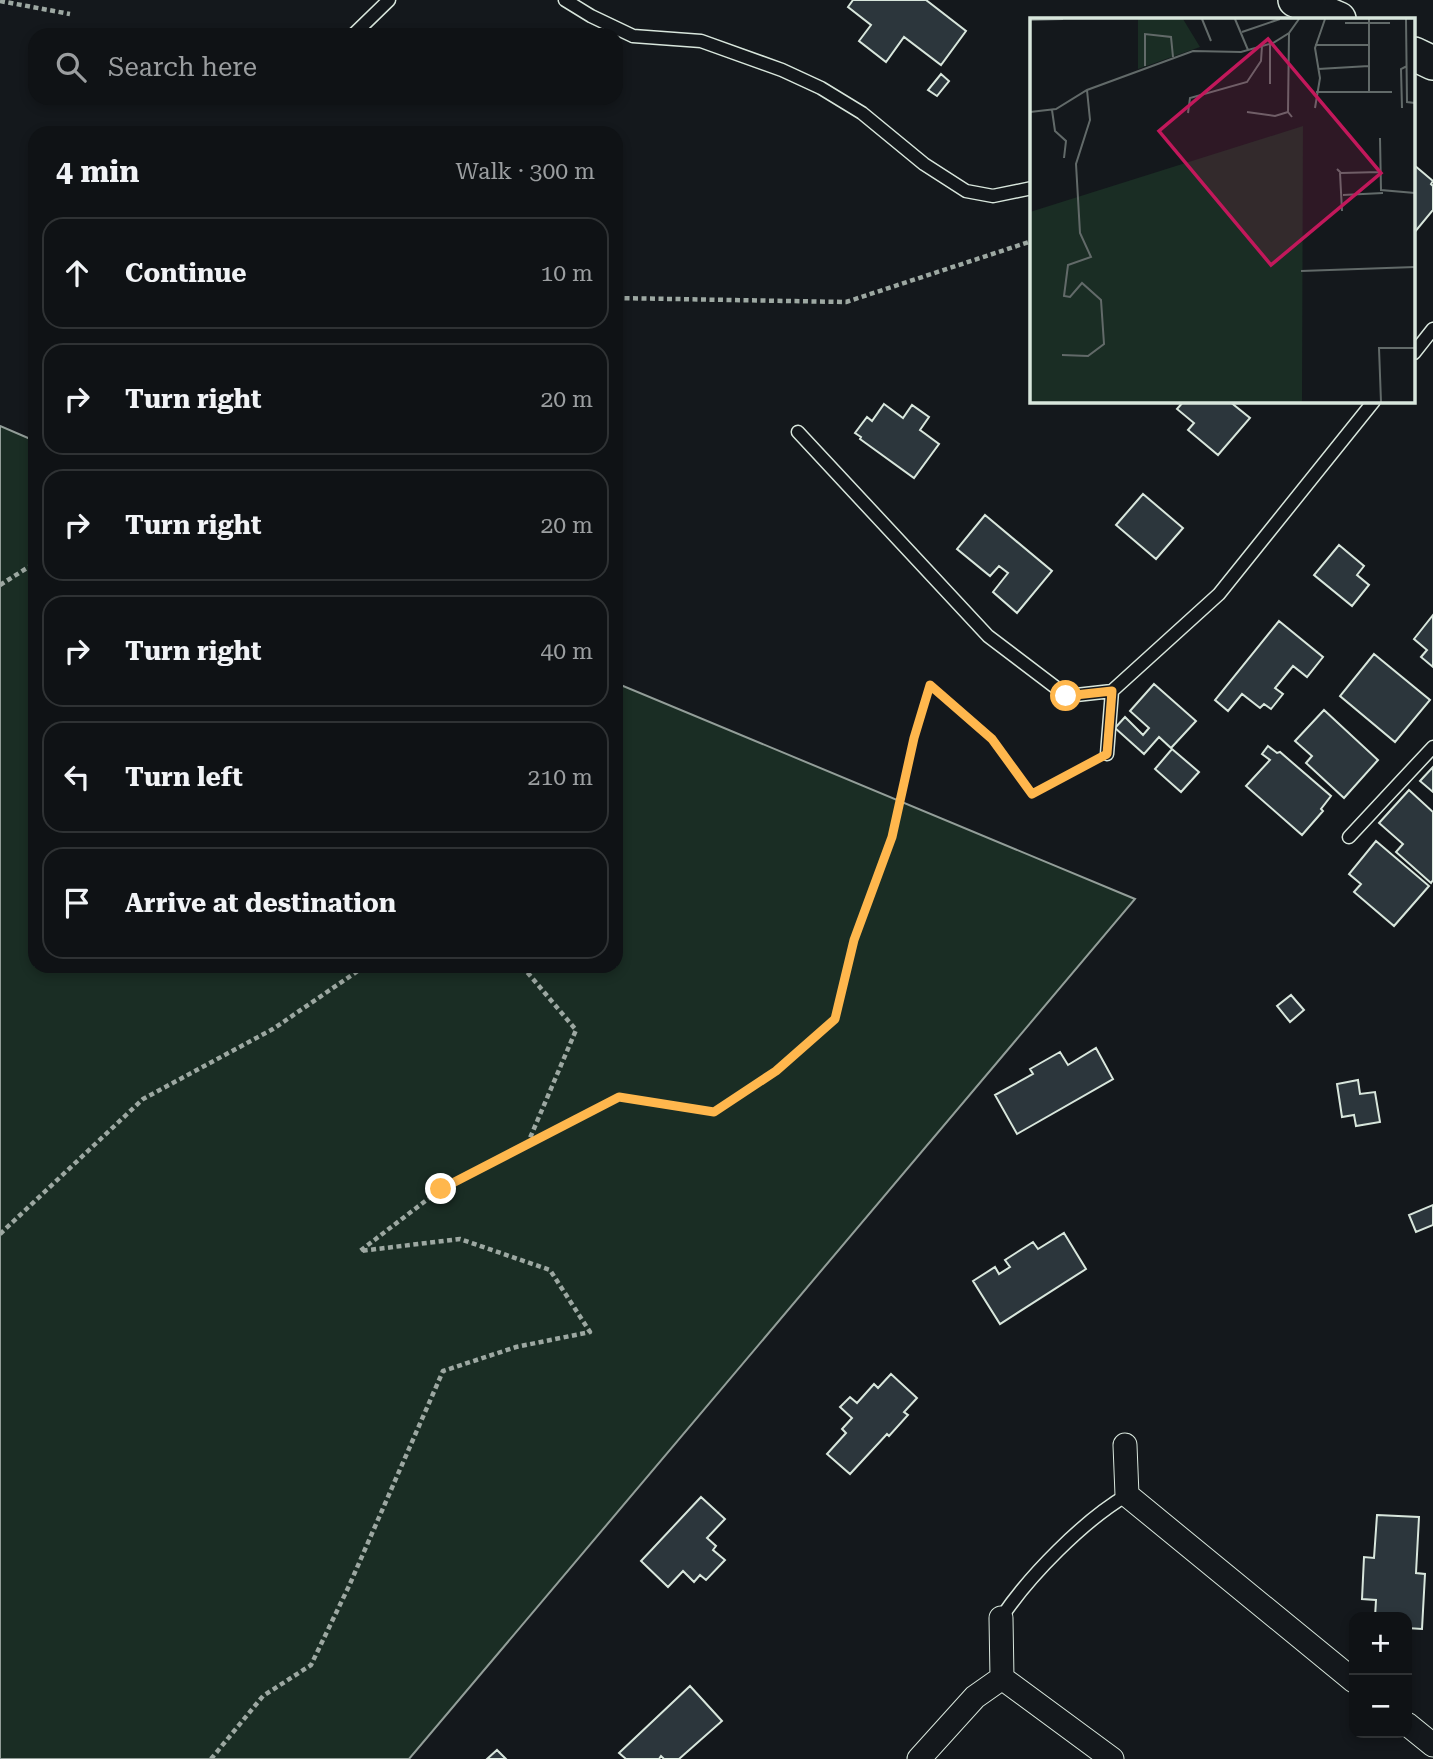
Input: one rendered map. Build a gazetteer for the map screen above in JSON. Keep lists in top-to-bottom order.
{
  "page": {
    "search": "Search here",
    "heading": ["4 min", "Walk · 300 m"],
    "list": [
      ["Continue", "10 m"],
      ["Turn right", "20 m"],
      ["Turn right", "20 m"],
      ["Turn right", "40 m"],
      ["Turn left", "210 m"],
      "Arrive at destination"
    ],
    "map_buttons": ["+", "−"]
  }
}
